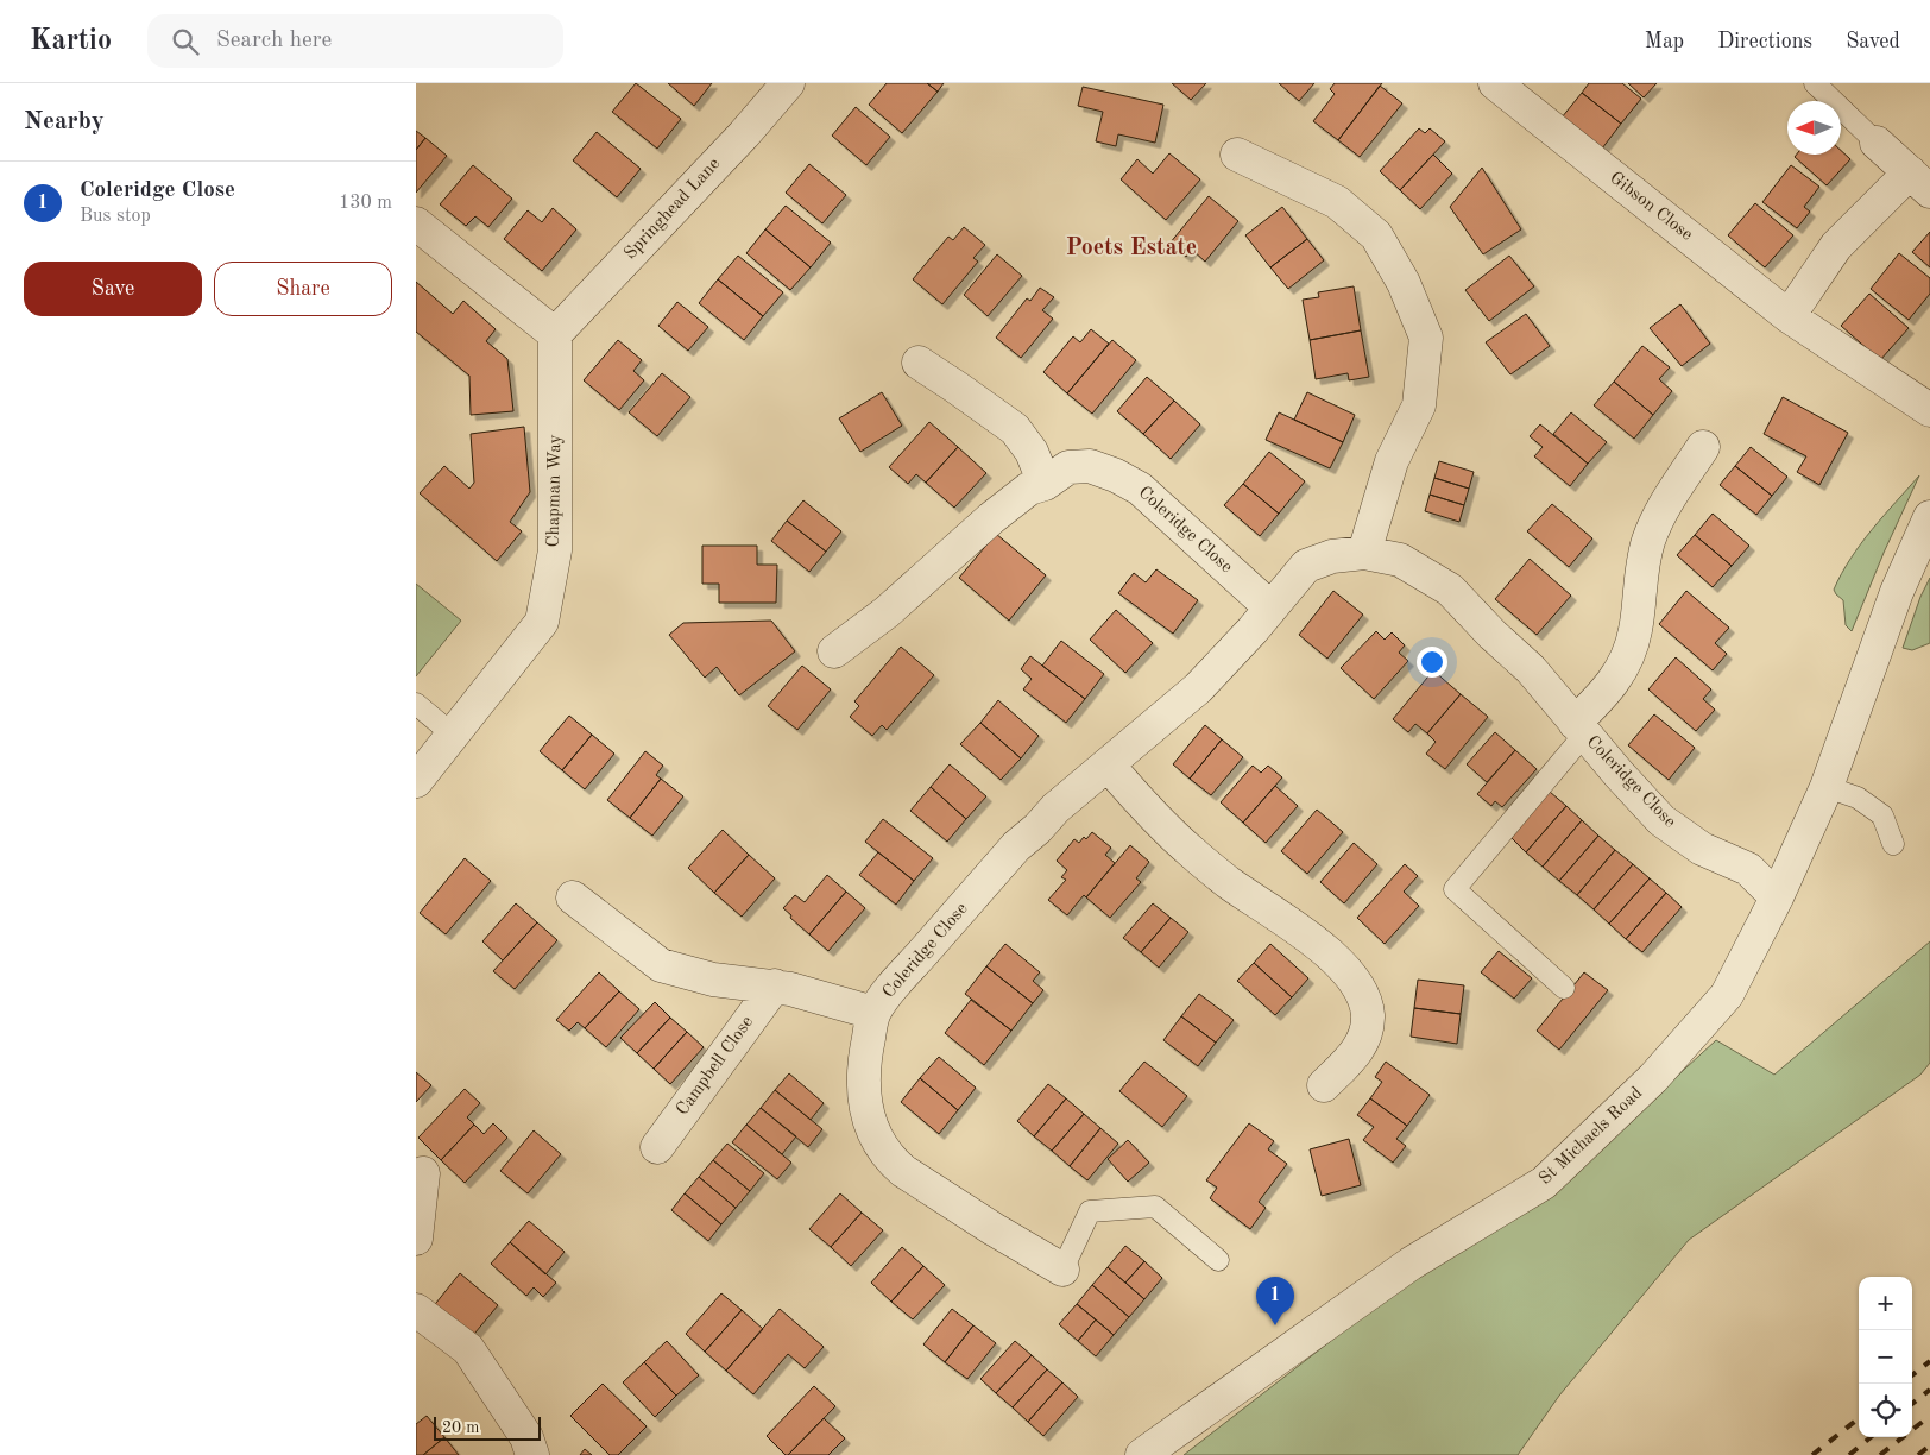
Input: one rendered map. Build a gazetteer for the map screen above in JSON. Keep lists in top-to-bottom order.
{
  "streets": {
    "street": [
      "Gibson Close",
      "Springhead Lane",
      "Chapman Way",
      "Coleridge Close",
      "Campbell Close",
      "St Michaels Road"
    ]
  },
  "crossings": [
    ["Springhead Lane", "Chapman Way"],
    ["Coleridge Close", "St Michaels Road"]
  ],
  "districts": ["Poets Estate"],
  "scale_bar": "20 m",
  "north": "left",
  "page": {
    "header": "Kartio",
    "search": "Search here",
    "nav": ["Map", "Directions", "Saved"],
    "heading": "Nearby",
    "list": [
      {
        "mark": "1",
        "name": "Coleridge Close",
        "note": "Bus stop",
        "value": "130 m"
      }
    ],
    "buttons": ["Save", "Share"],
    "map_buttons": ["+", "−"],
    "pins": "1",
    "scale": "20 m"
  }
}
